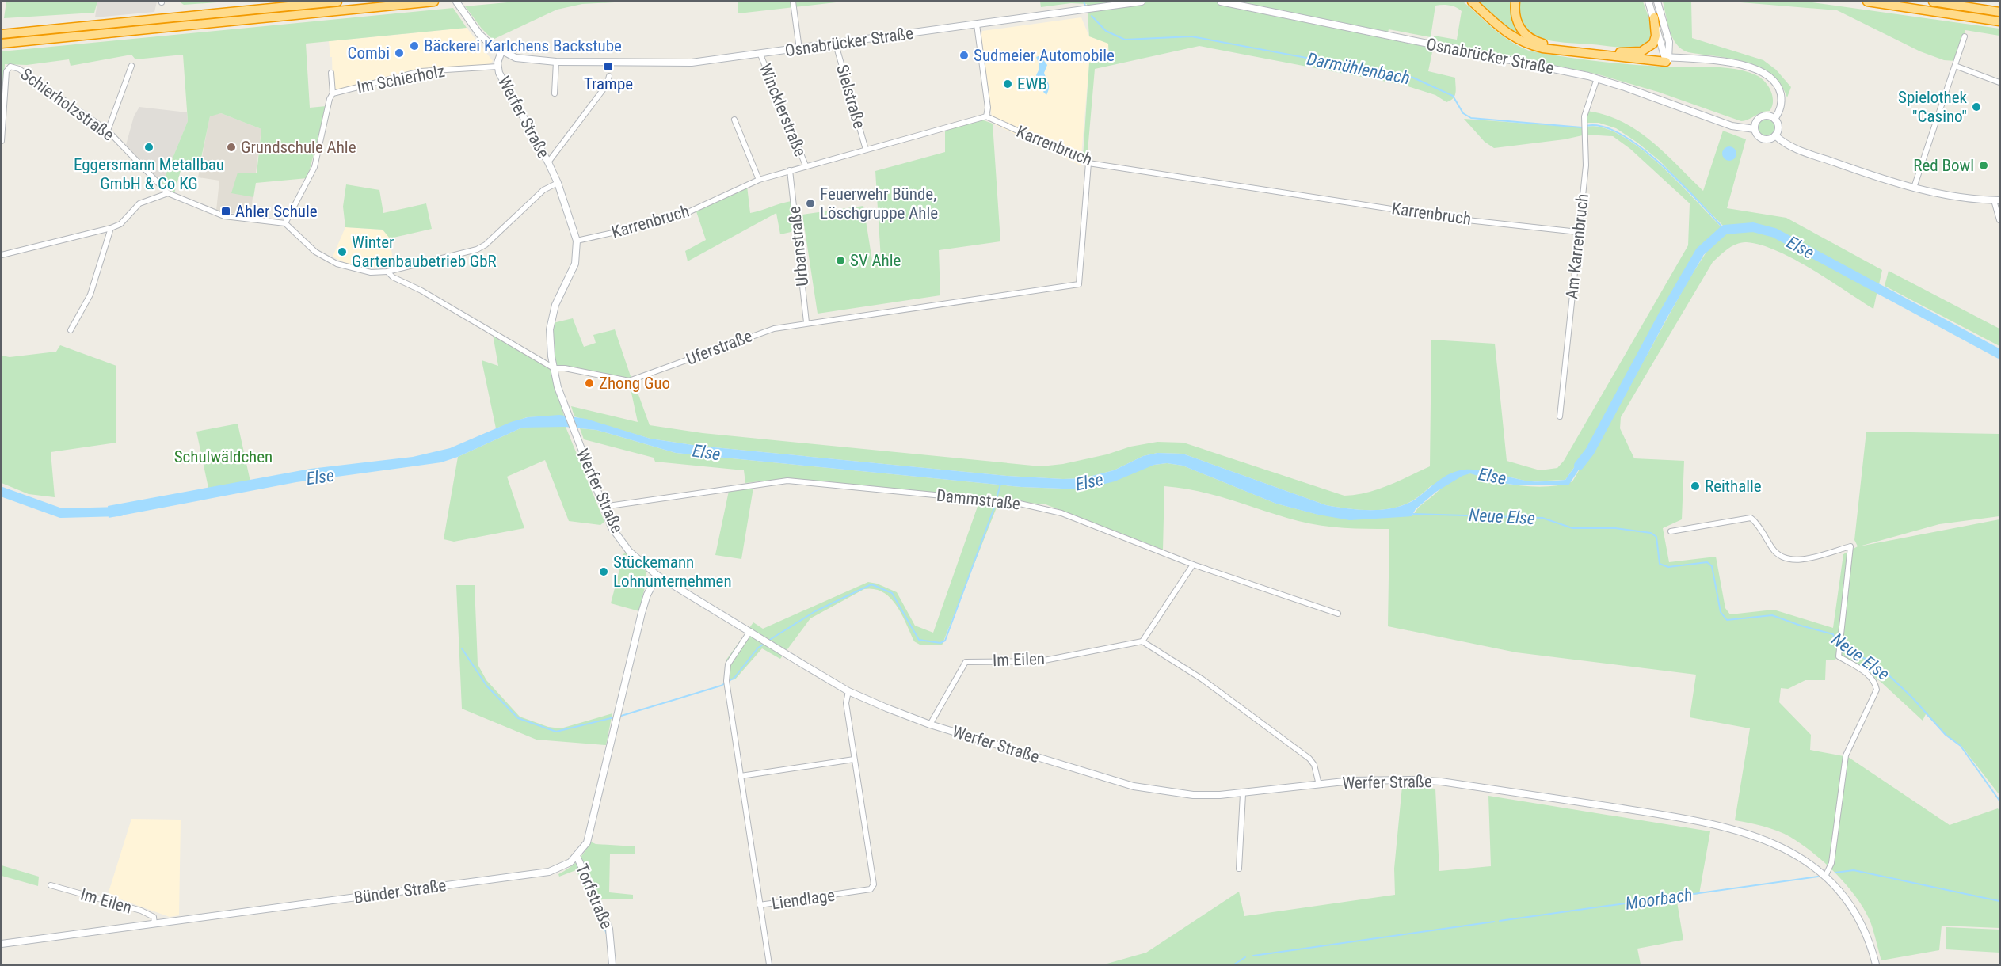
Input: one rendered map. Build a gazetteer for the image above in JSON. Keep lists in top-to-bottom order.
{
  "streets": {
    "main road": [
      "Osnabrücker Straße",
      "Werfer Straße",
      "Bünder Straße",
      "Torfstraße"
    ],
    "street": [
      "Im Schierholz",
      "Sielstraße",
      "Schierholzstraße",
      "Wincklerstraße",
      "Karrenbruch",
      "Urbanstraße",
      "Am Karrenbruch",
      "Uferstraße",
      "Dammstraße",
      "Im Eilen",
      "Liendlage"
    ]
  },
  "crossings": [
    ["Osnabrücker Straße", "Sielstraße"],
    ["Osnabrücker Straße", "Wincklerstraße"],
    ["Osnabrücker Straße", "Werfer Straße"],
    ["Osnabrücker Straße", "Am Karrenbruch"],
    ["Im Schierholz", "Schierholzstraße"],
    ["Im Schierholz", "Werfer Straße"],
    ["Sielstraße", "Karrenbruch"],
    ["Wincklerstraße", "Karrenbruch"],
    ["Werfer Straße", "Karrenbruch"],
    ["Werfer Straße", "Uferstraße"],
    ["Werfer Straße", "Dammstraße"],
    ["Werfer Straße", "Im Eilen"],
    ["Werfer Straße", "Bünder Straße"],
    ["Werfer Straße", "Liendlage"],
    ["Karrenbruch", "Urbanstraße"],
    ["Karrenbruch", "Am Karrenbruch"],
    ["Karrenbruch", "Uferstraße"],
    ["Urbanstraße", "Uferstraße"],
    ["Im Eilen", "Bünder Straße"],
    ["Bünder Straße", "Torfstraße"]
  ],
  "water": [
    "Darmühlenbach",
    "Else",
    "Neue Else",
    "Moorbach"
  ],
  "parks": ["Schulwäldchen"],
  "places": {
    "other": [
      "Bäckerei Karlchens Backstube",
      "Combi",
      "Sudmeier Automobile",
      "EWB",
      "Spielothek \"Casino\"",
      "Eggersmann Metallbau GmbH & Co KG",
      "Grundschule Ahle",
      "Red Bowl",
      "Feuerwehr Bünde, Löschgruppe Ahle",
      "Winter Gartenbaubetrieb GbR",
      "SV Ahle",
      "Zhong Guo",
      "Reithalle",
      "Stückemann Lohnunternehmen"
    ],
    "transit": ["Trampe", "Ahler Schule"]
  }
}
